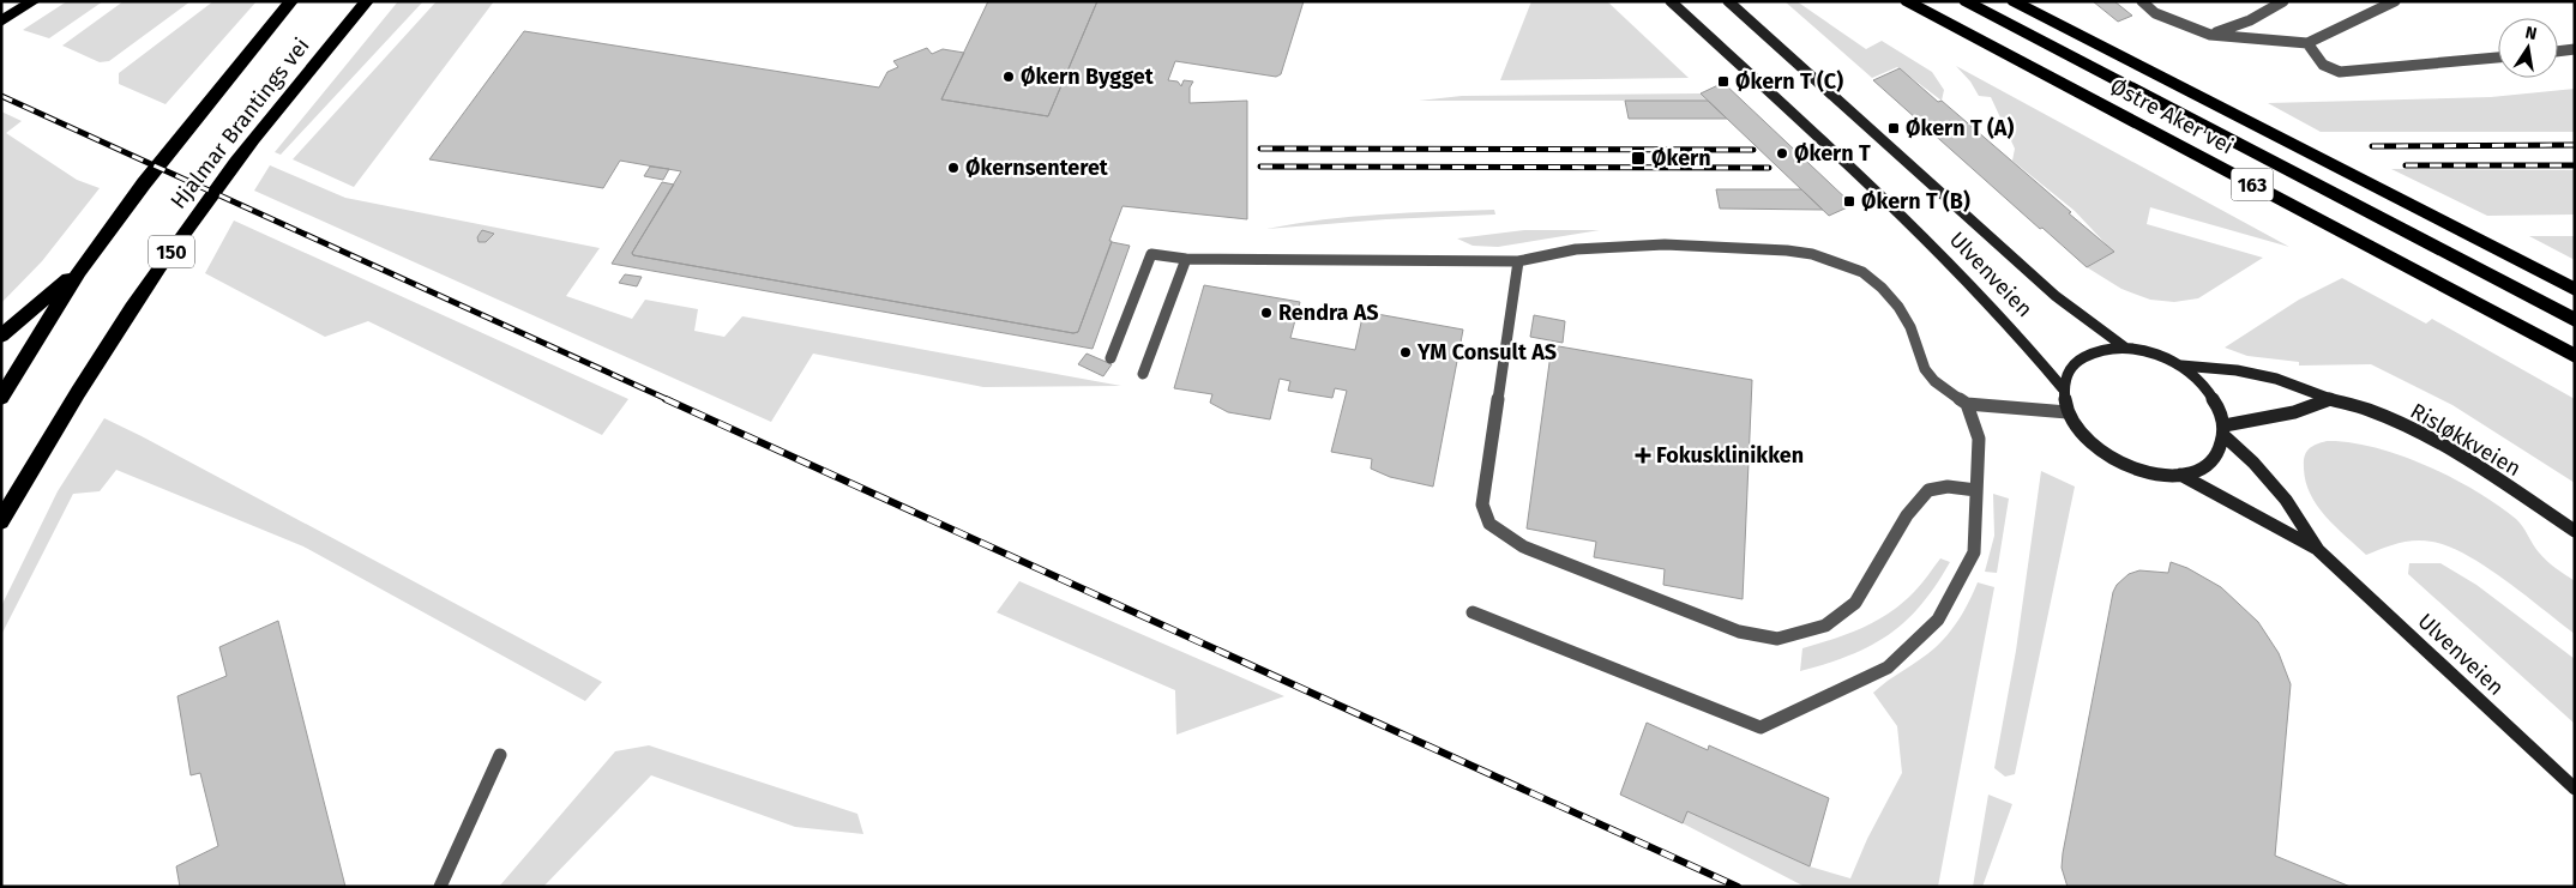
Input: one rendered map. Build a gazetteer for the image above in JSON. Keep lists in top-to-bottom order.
{
  "streets": {
    "highway": [
      "Østre Aker vei",
      "Hjalmar Brantings vei",
      "163",
      "150"
    ],
    "main road": ["Ulvenveien", "Risløkkveien"]
  },
  "crossings": [
    ["Ulvenveien", "Risløkkveien"]
  ],
  "places": {
    "other": [
      "Økern Bygget",
      "Økern T",
      "Økernsenteret",
      "Rendra AS",
      "YM Consult AS"
    ],
    "transit": [
      "Økern T (C)",
      "Økern T (A)",
      "Økern",
      "Økern T (B)"
    ],
    "health": ["Fokusklinikken"]
  },
  "north": "top"
}
